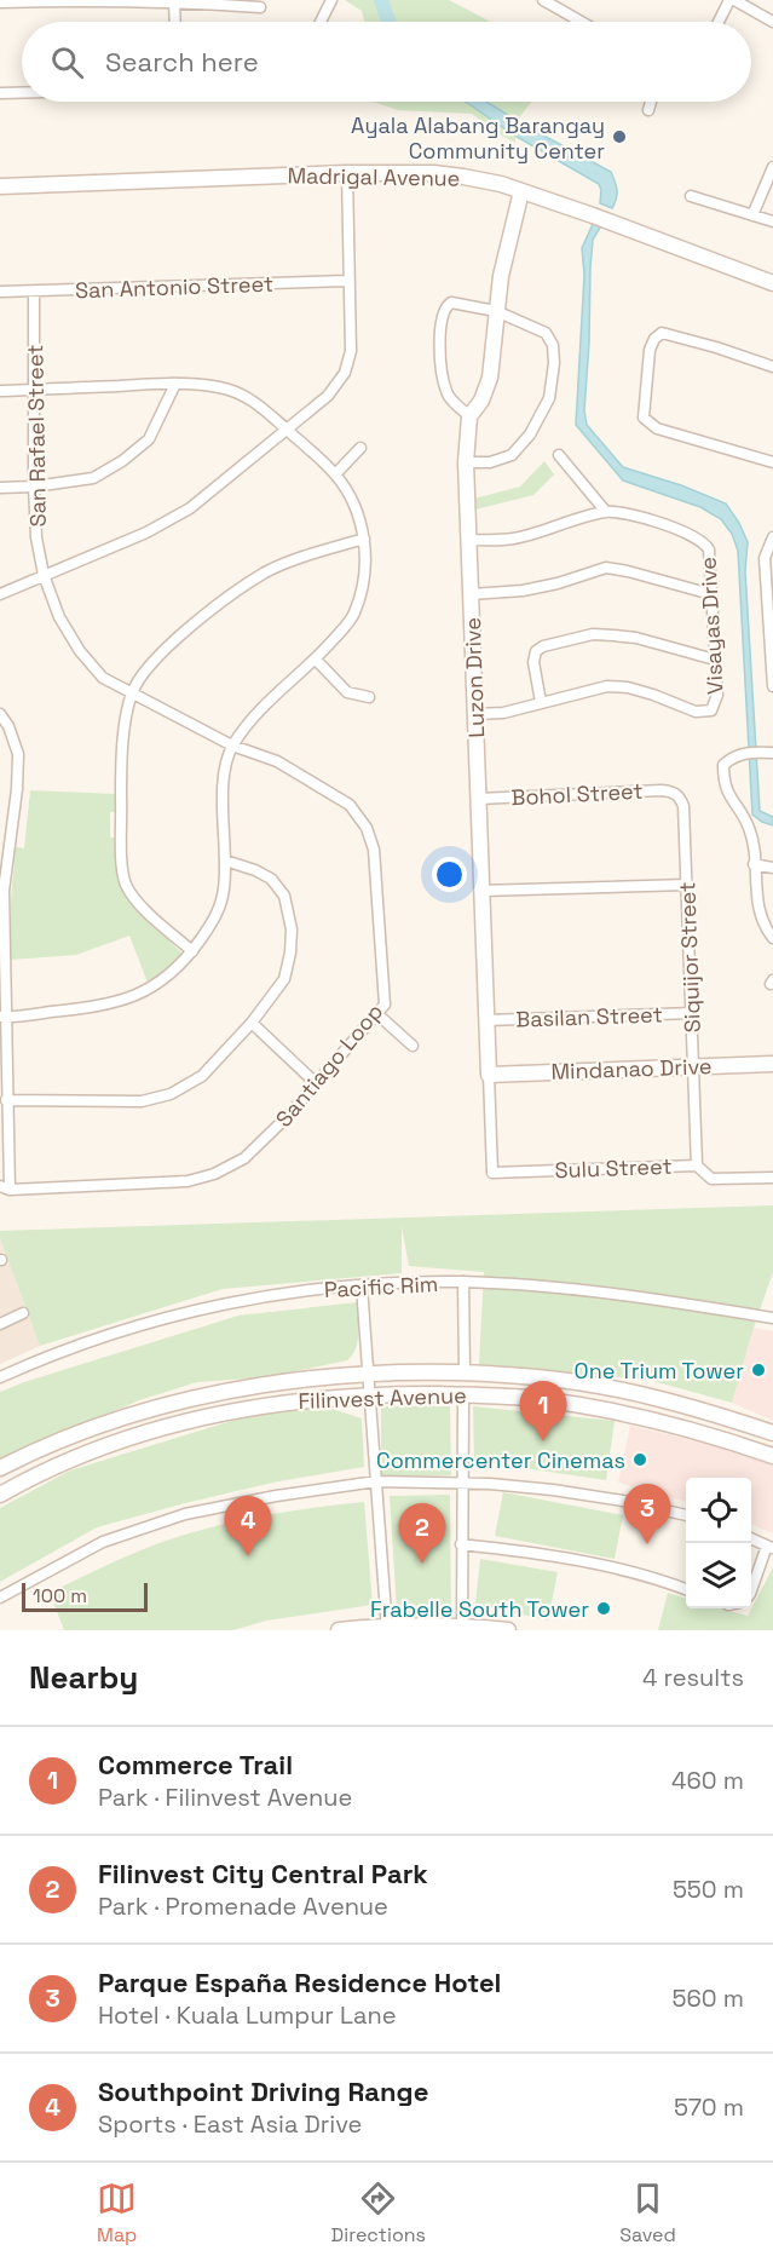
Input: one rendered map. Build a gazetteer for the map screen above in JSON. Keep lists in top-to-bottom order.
{
  "streets": {
    "street": [
      "Madrigal Avenue",
      "San Antonio Street",
      "San Rafael Street",
      "Visayas Drive",
      "Luzon Drive",
      "Bohol Street",
      "Siquijor Street",
      "Basilan Street",
      "Santiago Loop",
      "Mindanao Drive",
      "Sulu Street",
      "Pacific Rim",
      "Filinvest Avenue"
    ]
  },
  "crossings": [
    ["Madrigal Avenue", "Luzon Drive"],
    ["San Antonio Street", "San Rafael Street"],
    ["San Rafael Street", "Santiago Loop"],
    ["Visayas Drive", "Luzon Drive"],
    ["Luzon Drive", "Bohol Street"],
    ["Luzon Drive", "Basilan Street"],
    ["Luzon Drive", "Mindanao Drive"],
    ["Luzon Drive", "Sulu Street"],
    ["Bohol Street", "Siquijor Street"],
    ["Siquijor Street", "Basilan Street"],
    ["Siquijor Street", "Mindanao Drive"],
    ["Siquijor Street", "Sulu Street"]
  ],
  "places": [
    "Ayala Alabang Barangay Community Center",
    "One Trium Tower",
    "Commercenter Cinemas",
    "Frabelle South Tower"
  ],
  "scale_bar": "100 m",
  "page": {
    "search": "Search here",
    "pins": [
      "1",
      "3",
      "4",
      "2"
    ],
    "scale": "100 m",
    "heading": ["Nearby", "4 results"],
    "list": [
      {
        "mark": "1",
        "name": "Commerce Trail",
        "note": "Park · Filinvest Avenue",
        "value": "460 m"
      },
      {
        "mark": "2",
        "name": "Filinvest City Central Park",
        "note": "Park · Promenade Avenue",
        "value": "550 m"
      },
      {
        "mark": "3",
        "name": "Parque España Residence Hotel",
        "note": "Hotel · Kuala Lumpur Lane",
        "value": "560 m"
      },
      {
        "mark": "4",
        "name": "Southpoint Driving Range",
        "note": "Sports · East Asia Drive",
        "value": "570 m"
      }
    ],
    "nav": ["Map", "Directions", "Saved"]
  }
}
